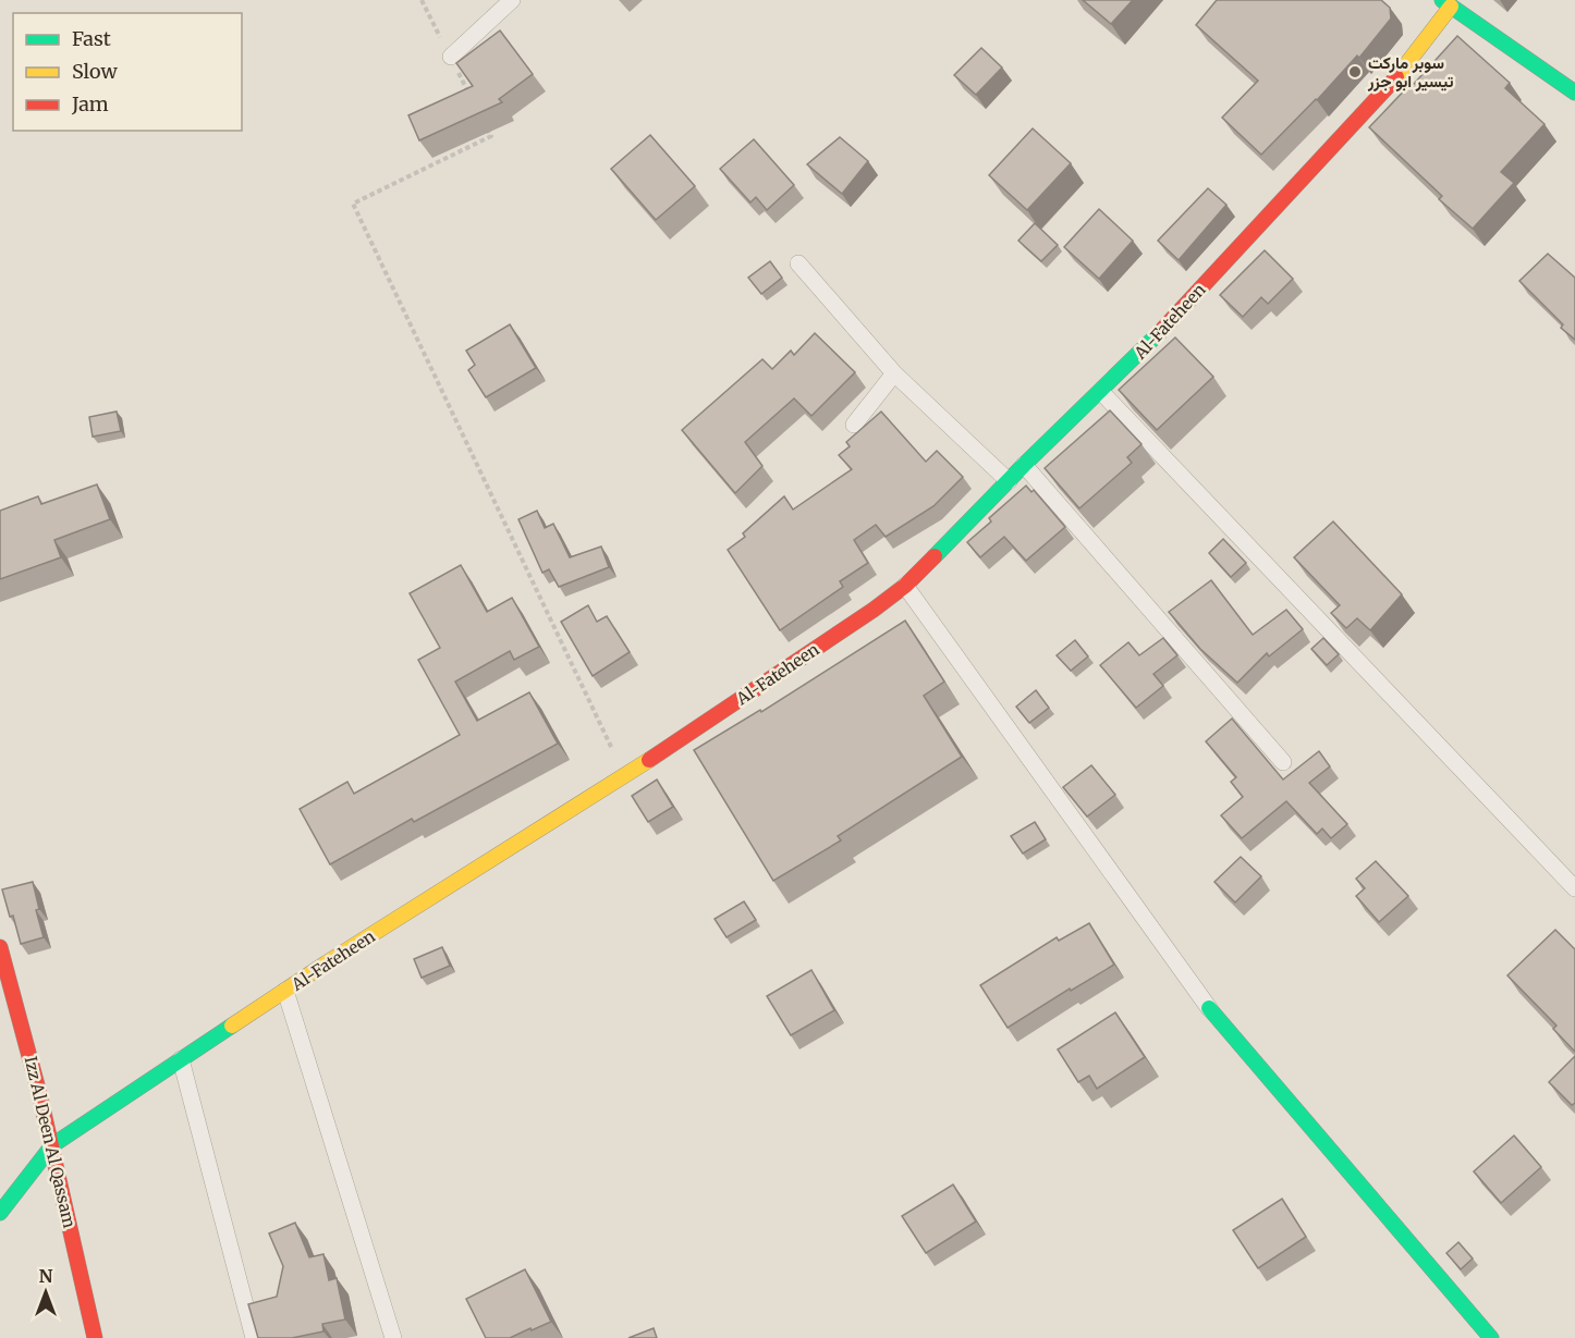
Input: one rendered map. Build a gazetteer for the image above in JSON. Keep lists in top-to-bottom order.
{
  "streets": {
    "street": ["Al-Fateheen", "Izz Al Deen Al Qassam"]
  },
  "crossings": [
    ["Al-Fateheen", "Izz Al Deen Al Qassam"]
  ],
  "places": ["سوبر ماركت تيسير ابو جزر"],
  "legend": ["Fast", "Slow", "Jam"],
  "north": "top"
}
